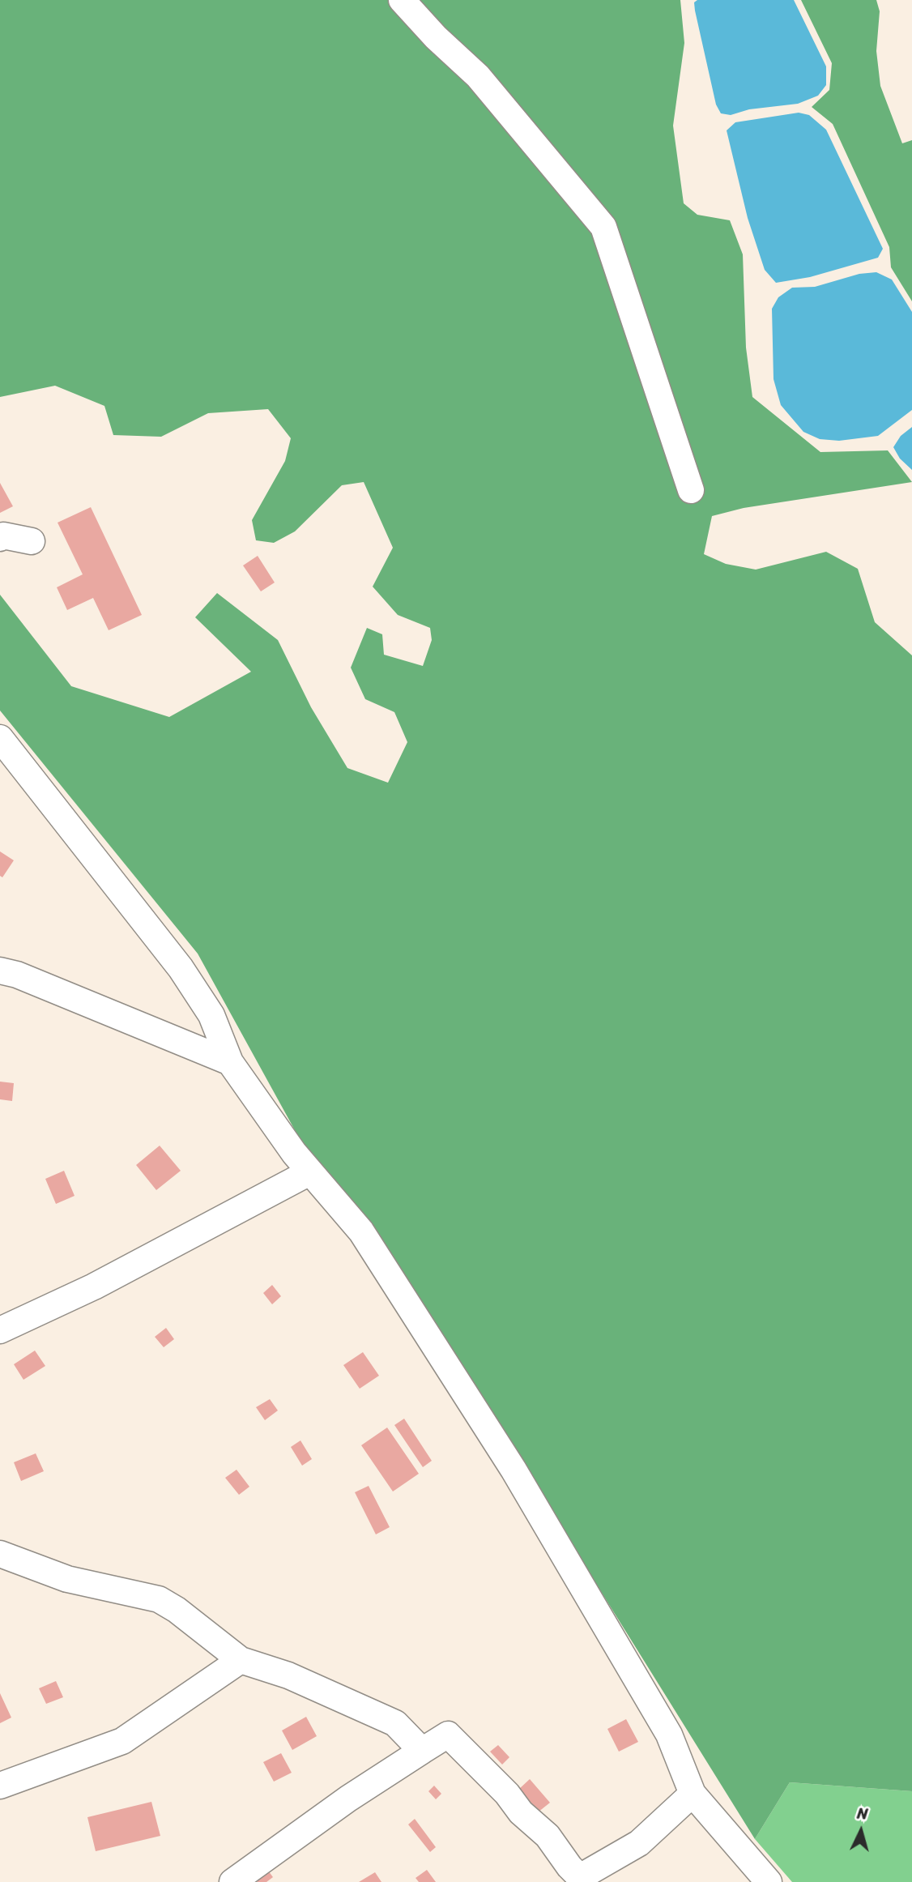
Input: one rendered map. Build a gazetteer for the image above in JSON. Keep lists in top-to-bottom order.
{
  "north": "top"
}
